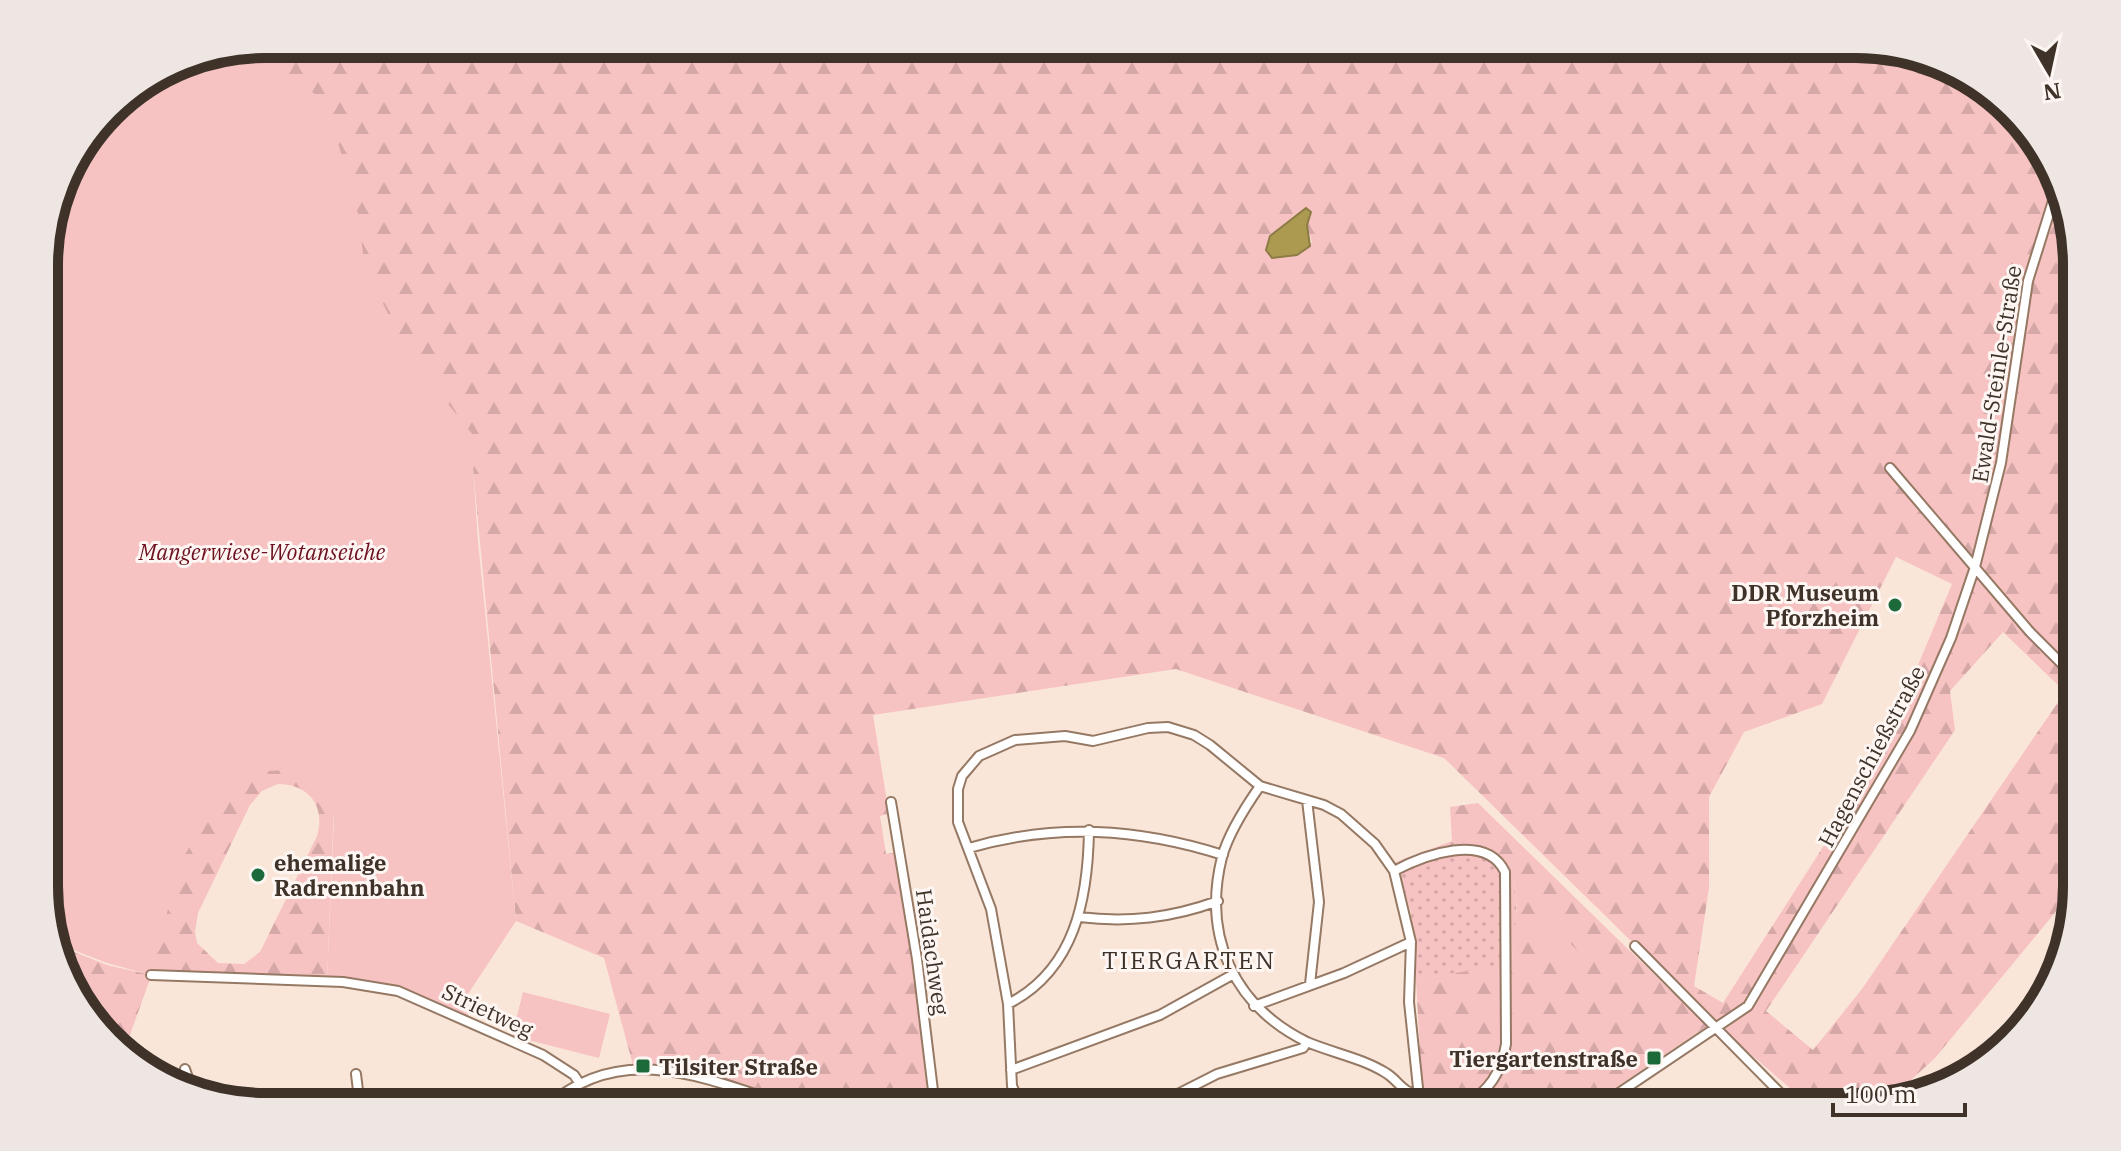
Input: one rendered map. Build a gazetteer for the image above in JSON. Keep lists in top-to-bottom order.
{
  "streets": {
    "street": [
      "Ewald-Steinle-Straße",
      "Hagenschießstraße",
      "Haidachweg",
      "Strietweg"
    ]
  },
  "crossings": [
    ["Ewald-Steinle-Straße", "Hagenschießstraße"]
  ],
  "districts": ["TIERGARTEN"],
  "parks": ["Mangerwiese-Wotanseiche"],
  "places": {
    "other": ["DDR Museum Pforzheim", "ehemalige Radrennbahn"],
    "transit": ["Tiergartenstraße", "Tilsiter Straße"]
  },
  "scale_bar": "100 m",
  "north": "bottom"
}
